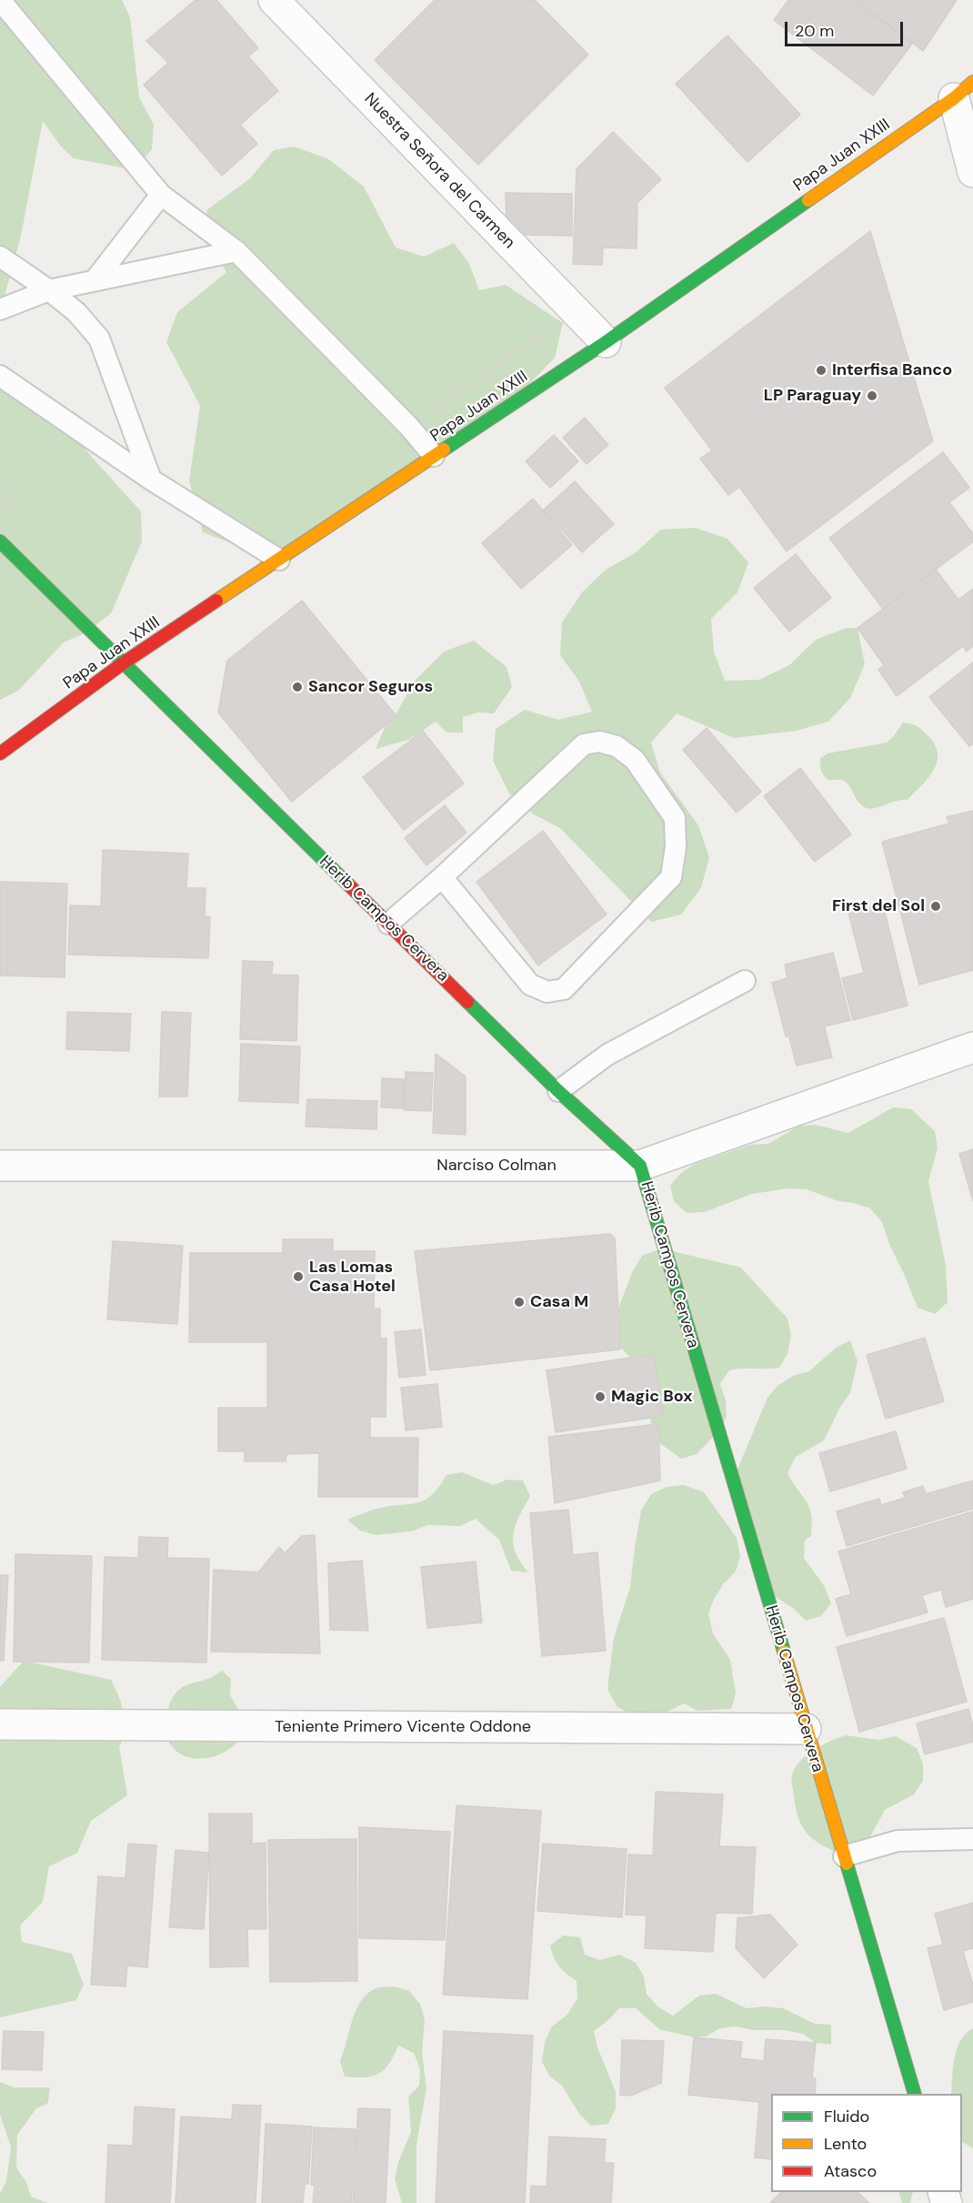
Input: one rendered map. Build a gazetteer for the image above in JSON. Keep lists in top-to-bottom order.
{
  "streets": {
    "street": [
      "Papa Juan XXIII",
      "Nuestra Señora del Carmen",
      "Herib Campos Cervera",
      "Narciso Colman",
      "Teniente Primero Vicente Oddone"
    ]
  },
  "crossings": [
    ["Papa Juan XXIII", "Nuestra Señora del Carmen"],
    ["Papa Juan XXIII", "Herib Campos Cervera"],
    ["Herib Campos Cervera", "Narciso Colman"],
    ["Herib Campos Cervera", "Teniente Primero Vicente Oddone"]
  ],
  "places": [
    "Interfisa Banco",
    "LP Paraguay",
    "Sancor Seguros",
    "First del Sol",
    "Las Lomas Casa Hotel",
    "Casa M",
    "Magic Box"
  ],
  "legend": ["Fluido", "Lento", "Atasco"],
  "scale_bar": "20 m"
}
